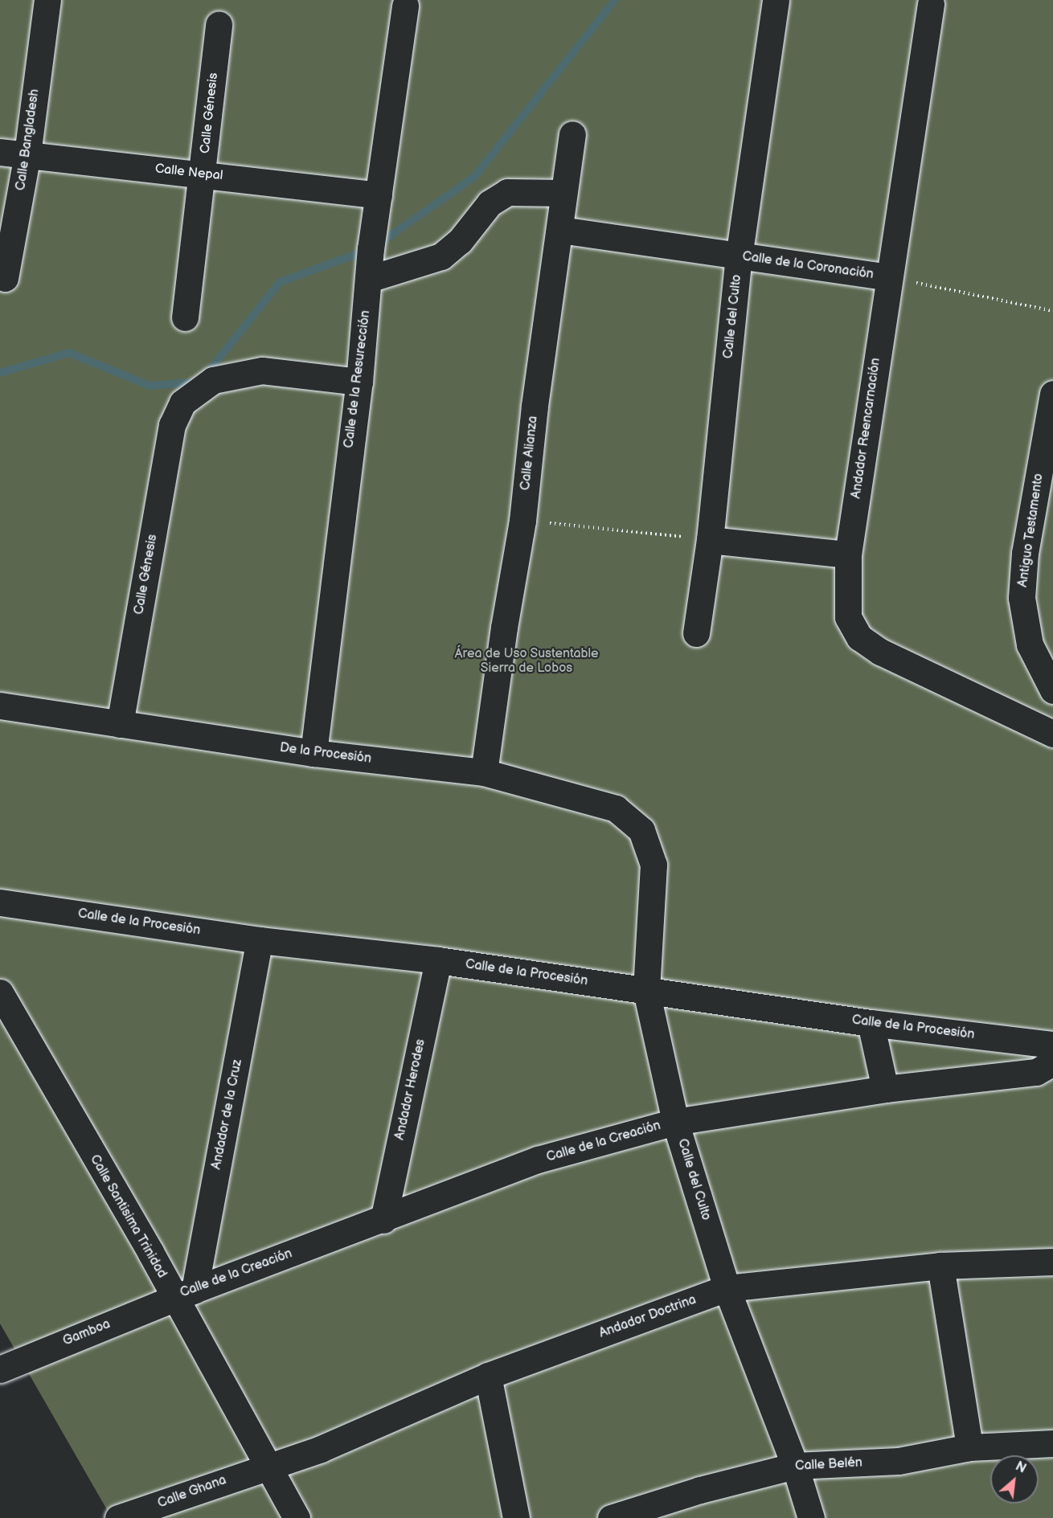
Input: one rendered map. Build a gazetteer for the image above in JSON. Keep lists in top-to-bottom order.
{
  "streets": {
    "street": [
      "Calle Génesis",
      "Calle Bangladesh",
      "Calle Nepal",
      "Calle de la Coronación",
      "Calle del Culto",
      "Calle de la Resurección",
      "Andador Reencarnación",
      "Calle Alianza",
      "Antiguo Testamento",
      "De la Procesión",
      "Calle de la Procesión",
      "Andador Herodes",
      "Andador de la Cruz",
      "Calle de la Creación",
      "Calle Santisima Trinidad",
      "Andador Doctrina",
      "Gamboa",
      "Calle Belén",
      "Calle Ghana"
    ]
  },
  "crossings": [
    ["Calle Génesis", "Calle Nepal"],
    ["Calle Génesis", "Calle de la Resurección"],
    ["Calle Génesis", "De la Procesión"],
    ["Calle Bangladesh", "Calle Nepal"],
    ["Calle Nepal", "Calle de la Resurección"],
    ["Calle de la Coronación", "Calle del Culto"],
    ["Calle de la Coronación", "Andador Reencarnación"],
    ["Calle de la Coronación", "Calle Alianza"],
    ["Calle del Culto", "De la Procesión"],
    ["Calle del Culto", "Calle de la Procesión"],
    ["Calle del Culto", "Calle de la Creación"],
    ["Calle del Culto", "Andador Doctrina"],
    ["Calle del Culto", "Calle Belén"],
    ["Calle de la Resurección", "De la Procesión"],
    ["Calle Alianza", "De la Procesión"],
    ["Calle de la Procesión", "Andador Herodes"],
    ["Calle de la Procesión", "Andador de la Cruz"],
    ["Andador Herodes", "Calle de la Creación"],
    ["Andador de la Cruz", "Calle de la Creación"],
    ["Andador de la Cruz", "Calle Santisima Trinidad"],
    ["Andador de la Cruz", "Gamboa"],
    ["Calle de la Creación", "Calle Santisima Trinidad"],
    ["Calle de la Creación", "Gamboa"],
    ["Calle Santisima Trinidad", "Andador Doctrina"],
    ["Calle Santisima Trinidad", "Gamboa"],
    ["Calle Santisima Trinidad", "Calle Ghana"],
    ["Andador Doctrina", "Calle Ghana"]
  ],
  "parks": ["Área de Uso Sustentable Sierra de Lobos"],
  "north": "top right"
}
